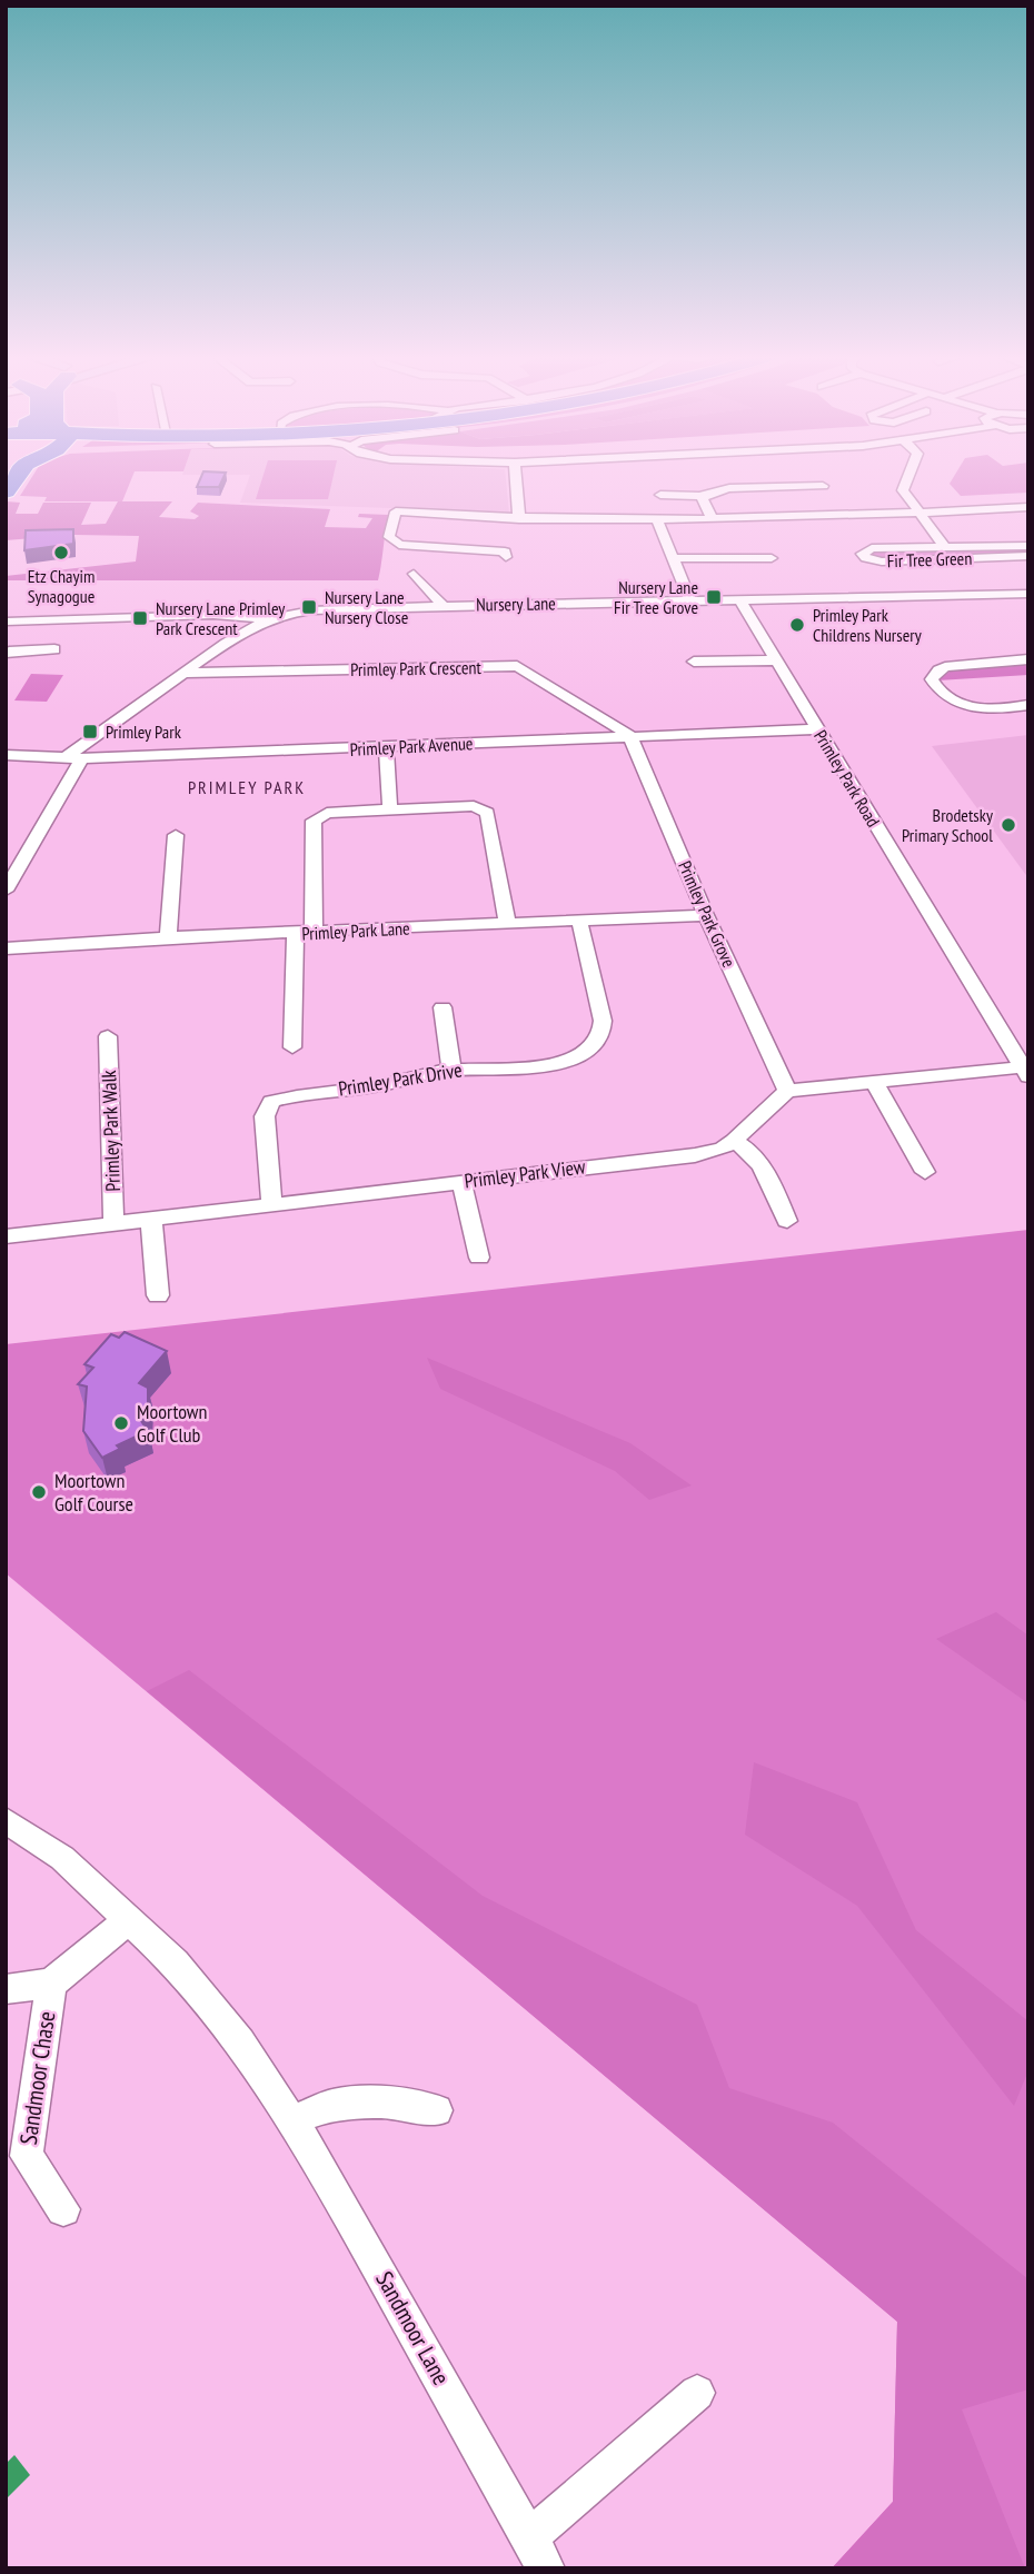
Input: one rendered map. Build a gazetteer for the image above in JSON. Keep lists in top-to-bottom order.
{
  "streets": {
    "street": [
      "Fir Tree Green",
      "Nursery Lane",
      "Primley Park Crescent",
      "Primley Park Avenue",
      "Primley Park Road",
      "Primley Park Grove",
      "Primley Park Lane",
      "Primley Park Drive",
      "Primley Park Walk",
      "Primley Park View",
      "Sandmoor Chase",
      "Sandmoor Lane"
    ]
  },
  "crossings": [
    ["Nursery Lane", "Primley Park Road"],
    ["Primley Park Crescent", "Primley Park Avenue"],
    ["Primley Park Crescent", "Primley Park Grove"],
    ["Primley Park Avenue", "Primley Park Road"],
    ["Primley Park Avenue", "Primley Park Grove"],
    ["Primley Park Grove", "Primley Park Lane"],
    ["Primley Park Grove", "Primley Park View"],
    ["Primley Park Lane", "Primley Park Drive"],
    ["Primley Park Drive", "Primley Park View"],
    ["Primley Park Walk", "Primley Park View"],
    ["Sandmoor Chase", "Sandmoor Lane"]
  ],
  "districts": ["PRIMLEY PARK"],
  "places": {
    "other": [
      "Etz Chayim Synagogue",
      "Primley Park Childrens Nursery",
      "Brodetsky Primary School",
      "Moortown Golf Club",
      "Moortown Golf Course"
    ],
    "transit": [
      "Nursery Lane Fir Tree Grove",
      "Nursery Lane Nursery Close",
      "Nursery Lane Primley Park Crescent",
      "Primley Park"
    ]
  }
}
